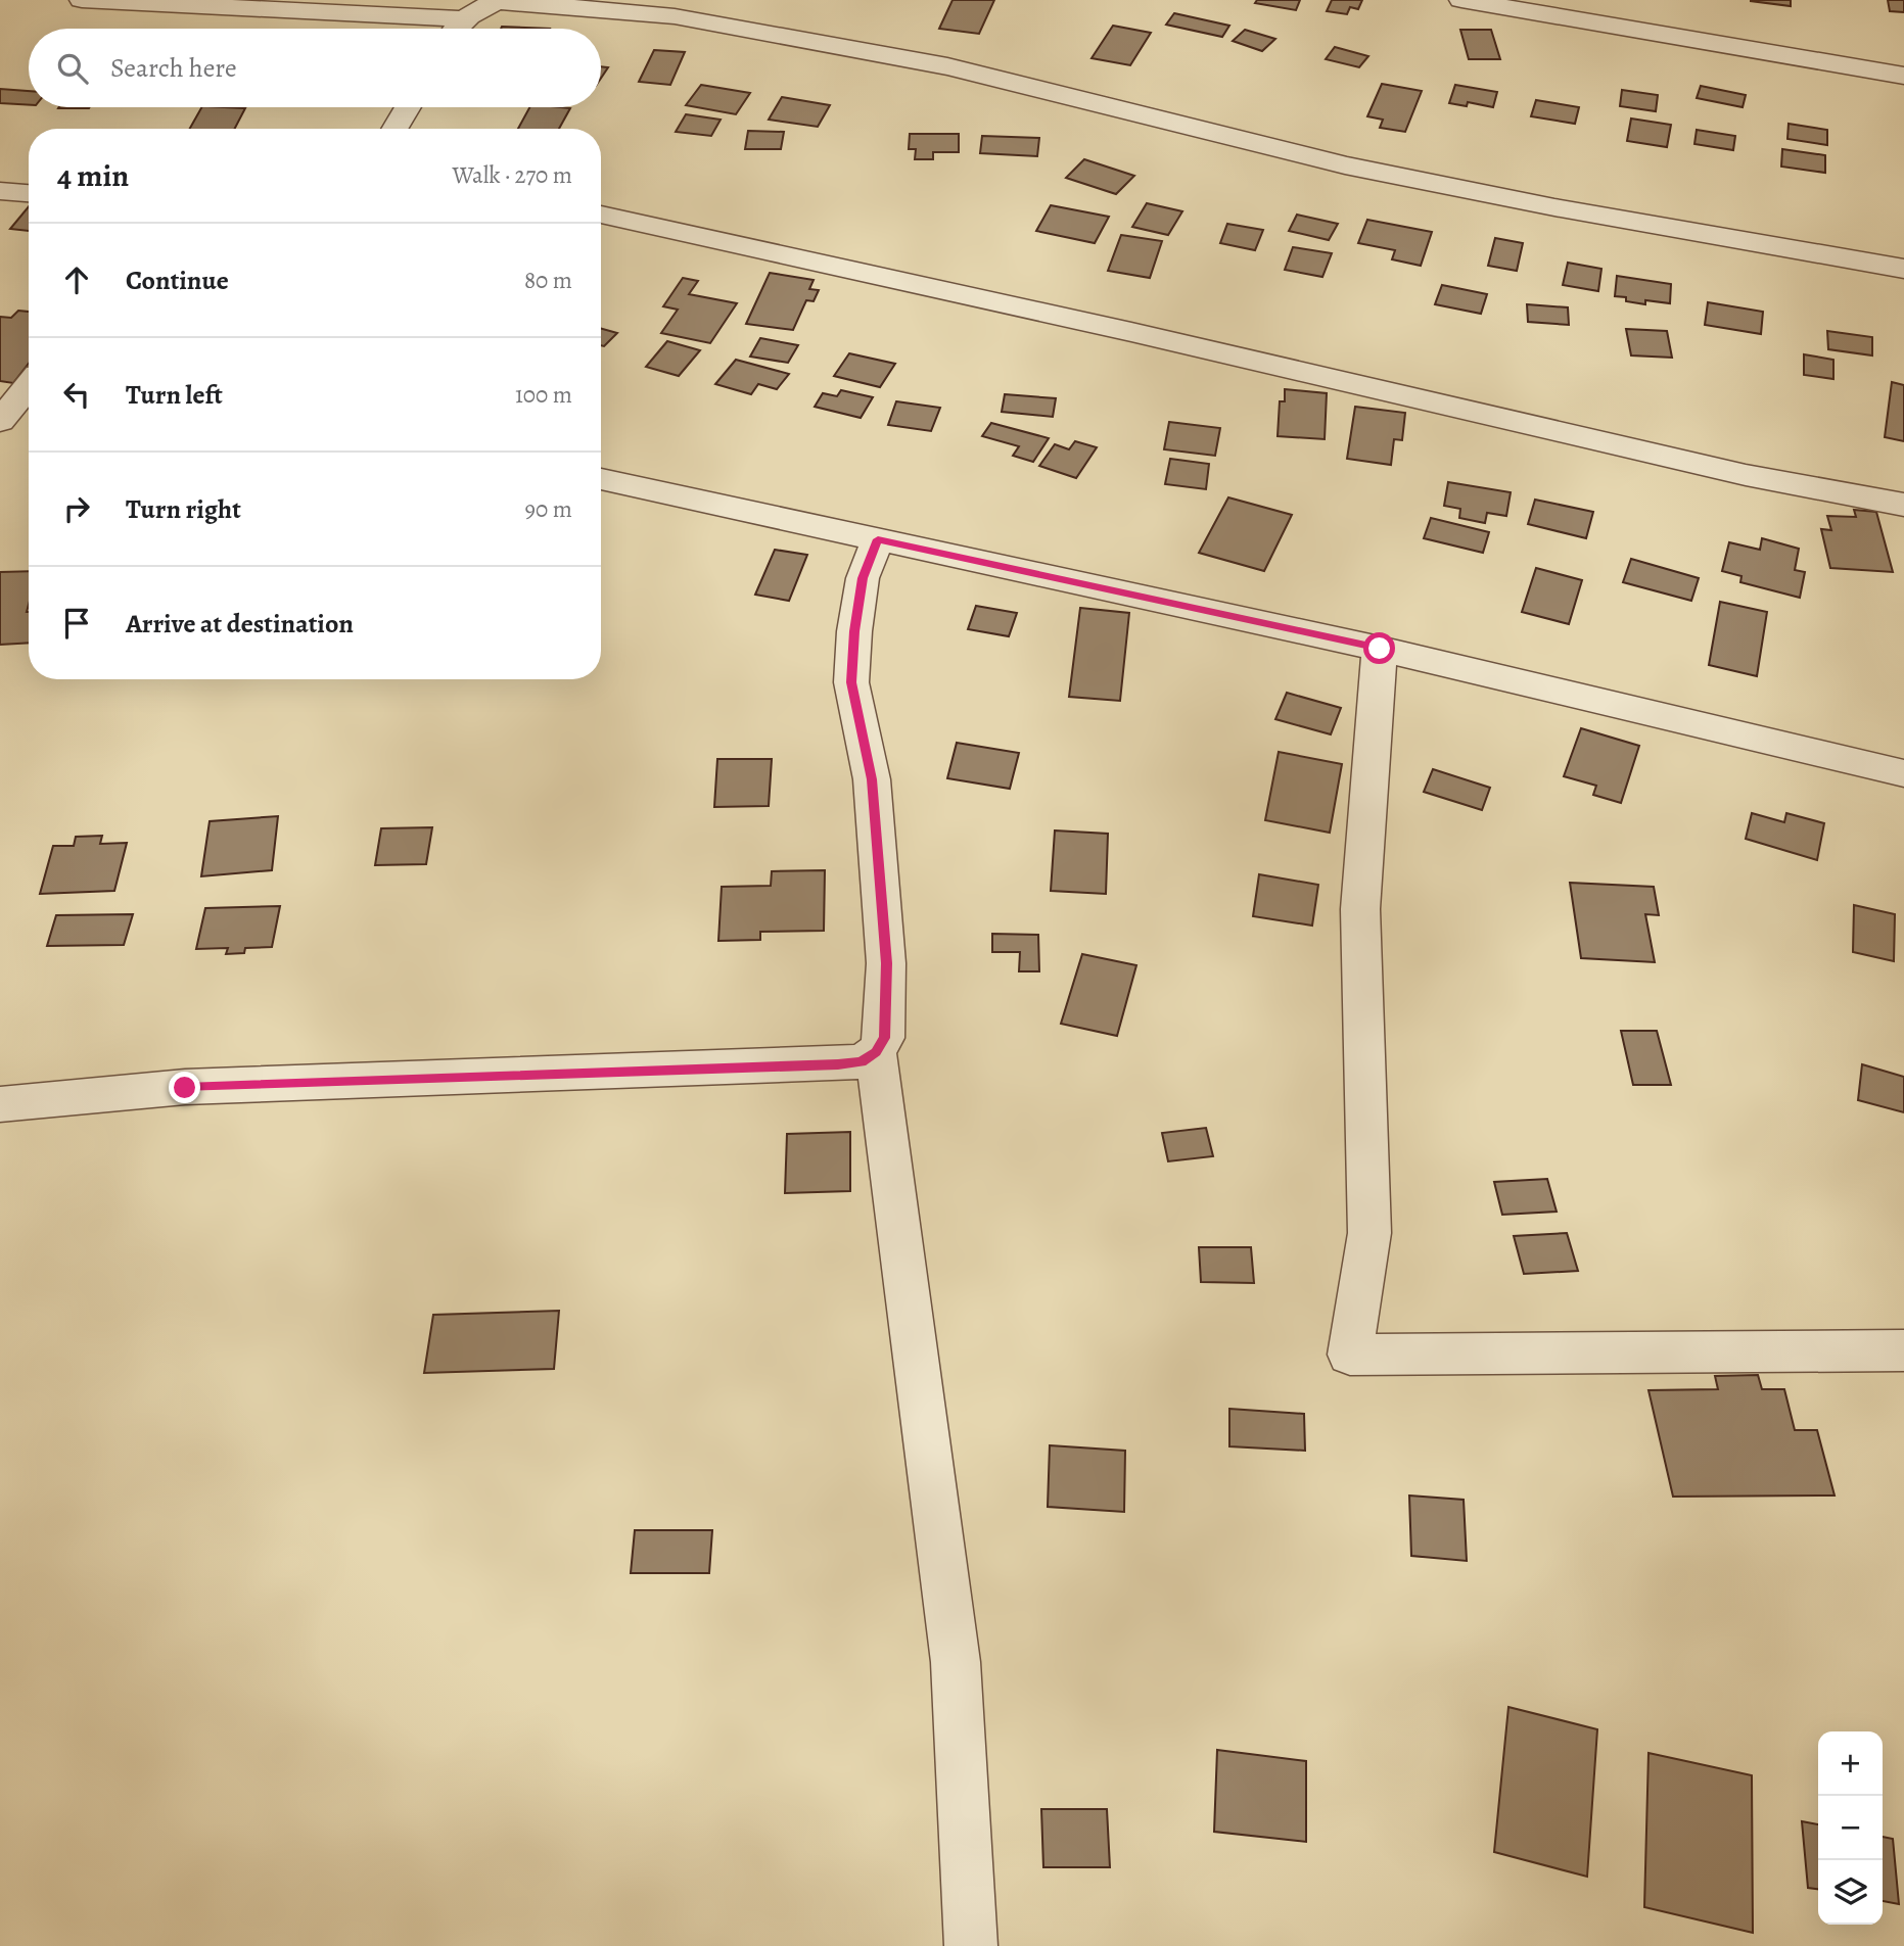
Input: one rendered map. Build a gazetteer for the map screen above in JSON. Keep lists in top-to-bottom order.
{
  "page": {
    "search": "Search here",
    "heading": ["4 min", "Walk · 270 m"],
    "list": [
      ["Continue", "80 m"],
      ["Turn left", "100 m"],
      ["Turn right", "90 m"],
      "Arrive at destination"
    ],
    "map_buttons": ["+", "−"]
  }
}
